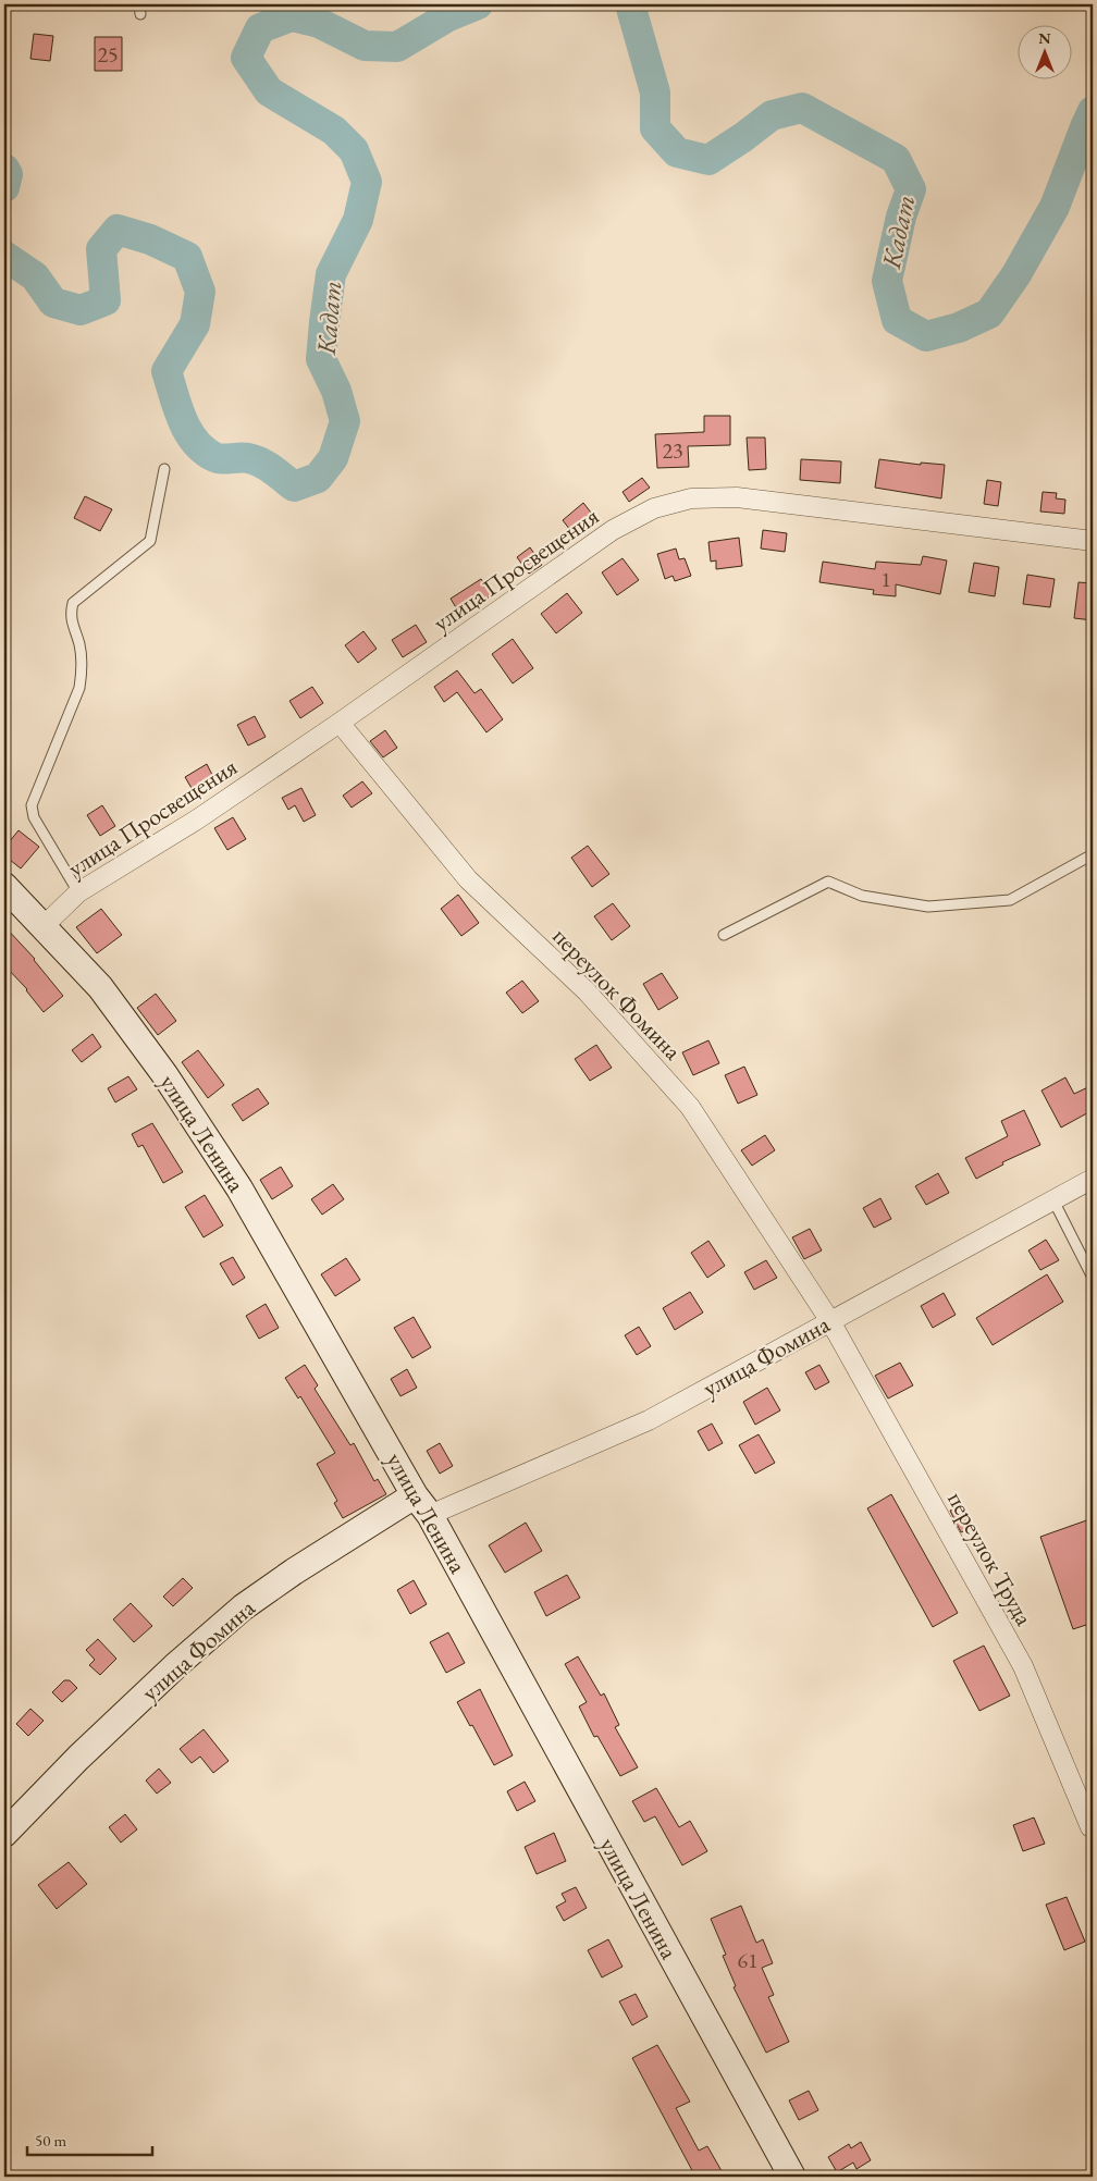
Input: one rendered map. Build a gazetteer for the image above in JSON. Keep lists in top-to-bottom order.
{
  "streets": {
    "street": [
      "улица Просвещения",
      "переулок Фомина",
      "улица Ленина",
      "улица Фомина",
      "переулок Труда"
    ]
  },
  "crossings": [
    ["улица Просвещения", "переулок Фомина"],
    ["улица Просвещения", "улица Ленина"],
    ["переулок Фомина", "улица Фомина"],
    ["переулок Фомина", "переулок Труда"],
    ["улица Ленина", "улица Фомина"],
    ["улица Фомина", "переулок Труда"]
  ],
  "water": ["Кадат"],
  "house_numbers": [
    "25",
    "23",
    "1",
    "61"
  ],
  "scale_bar": "50 m",
  "north": "top"
}
